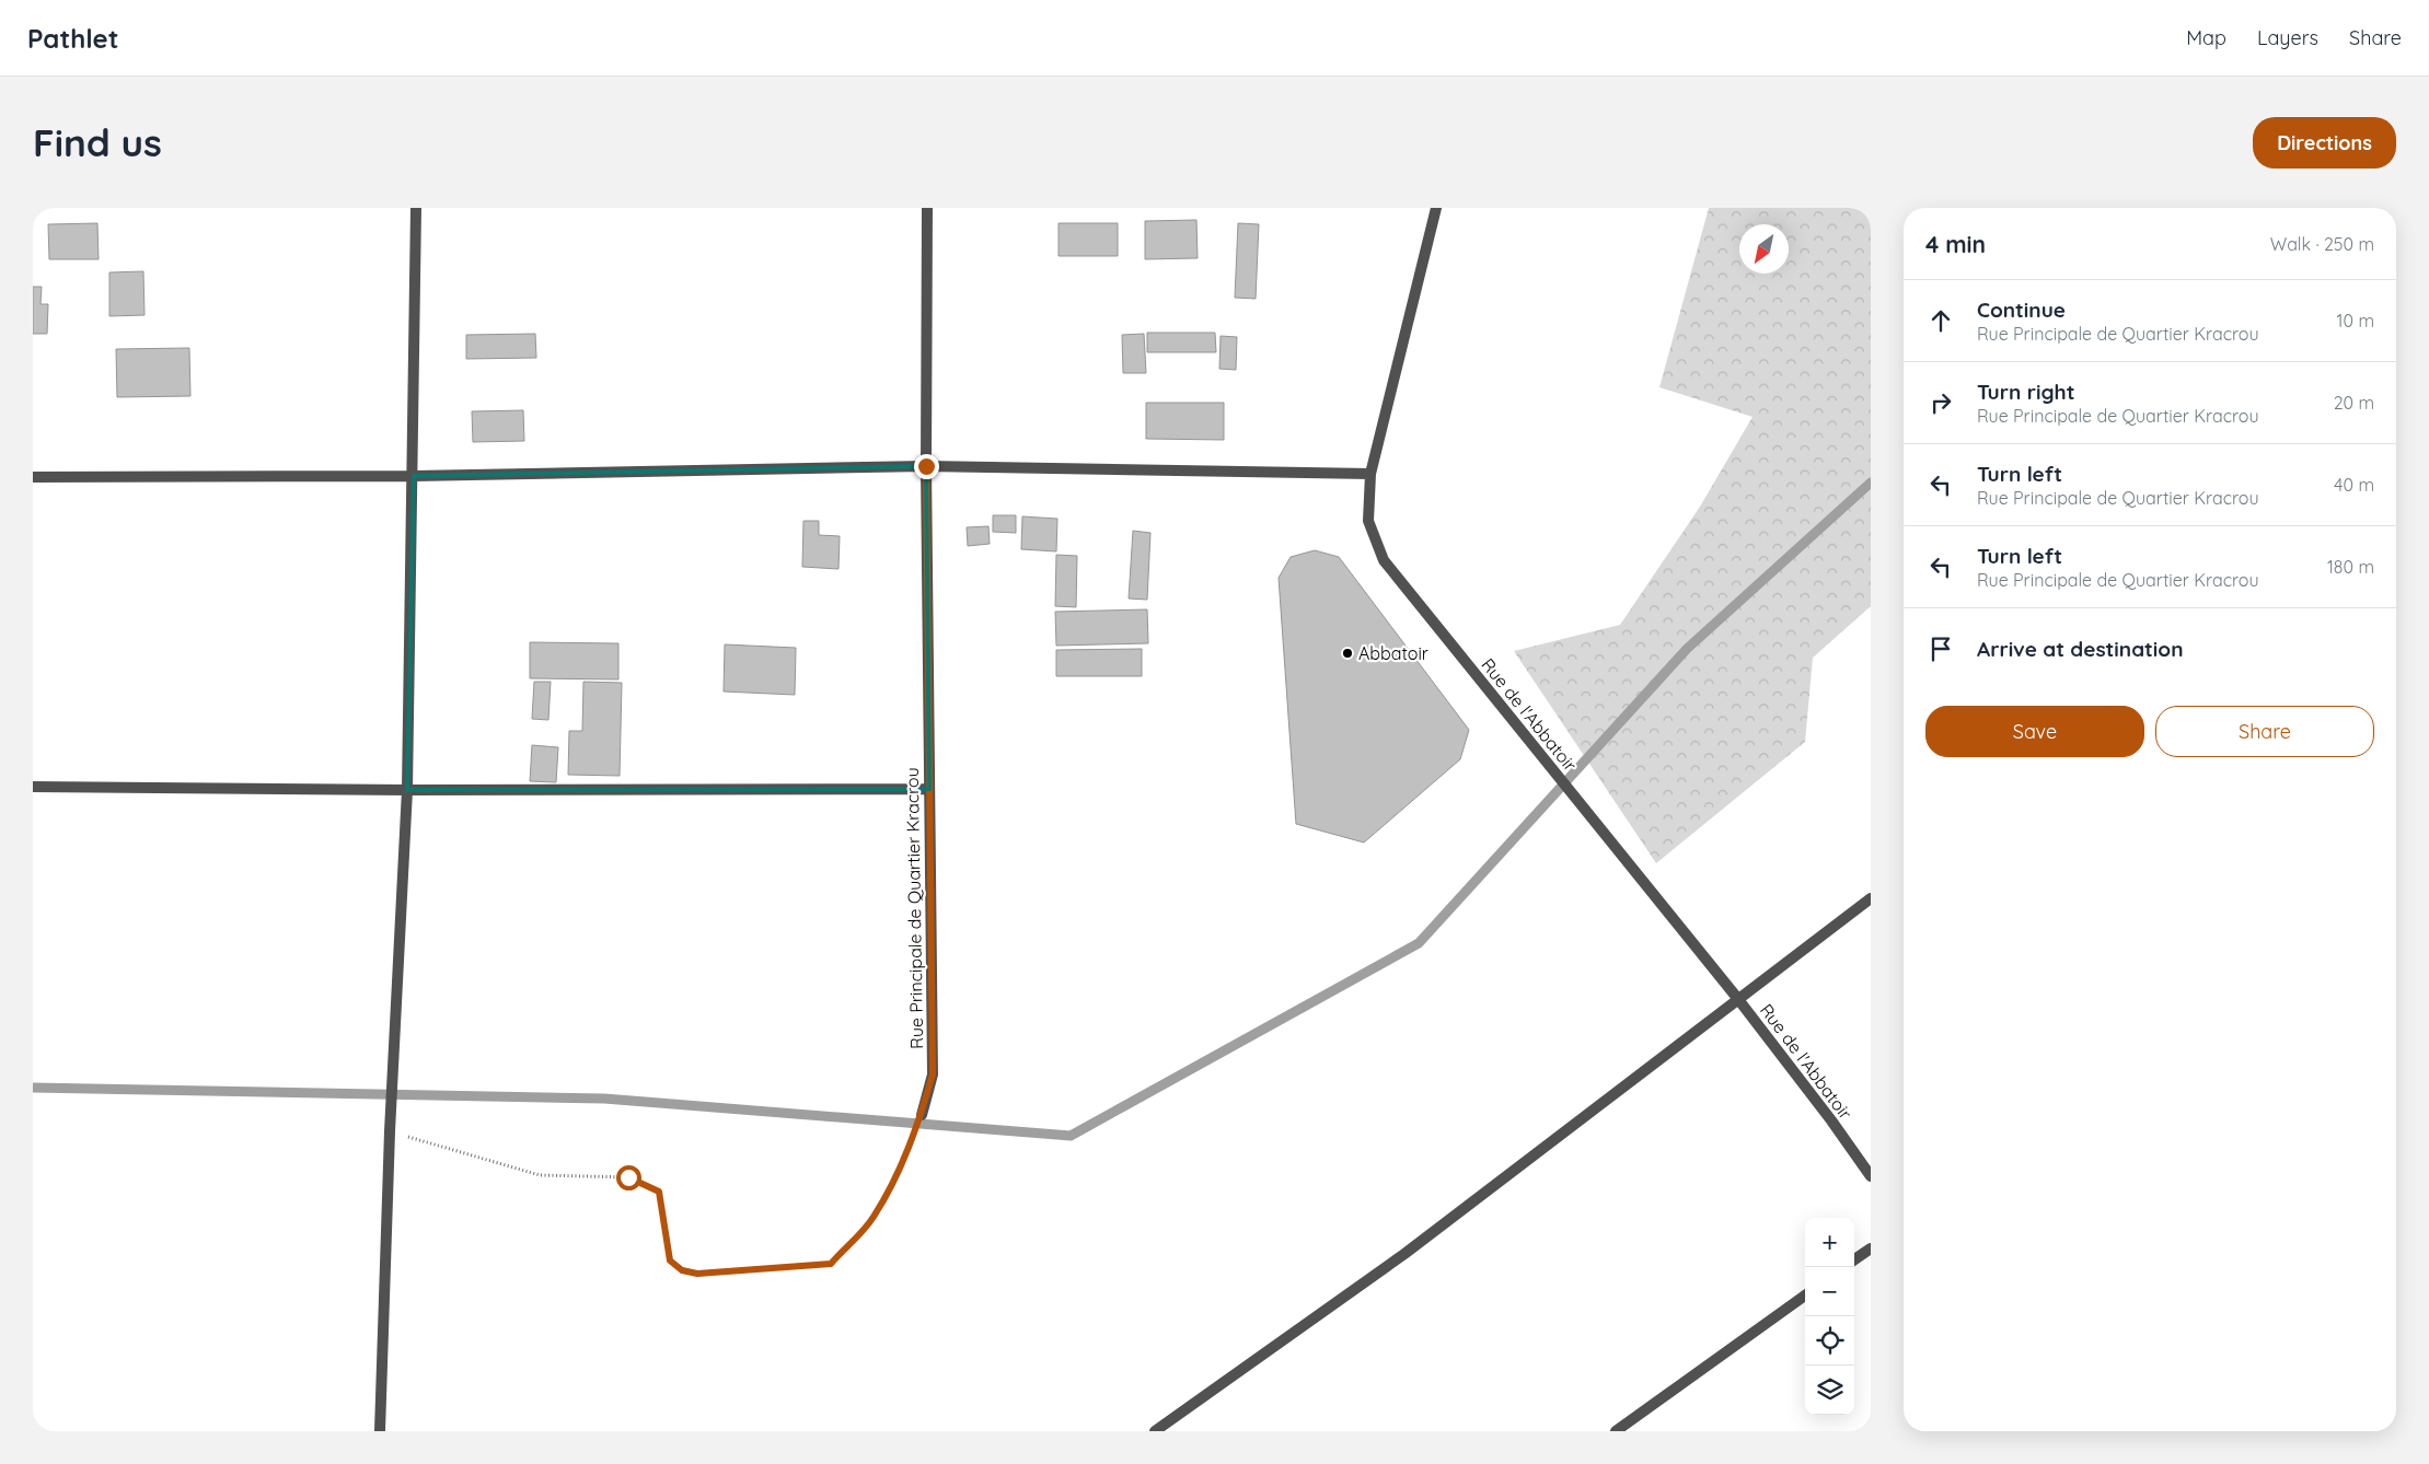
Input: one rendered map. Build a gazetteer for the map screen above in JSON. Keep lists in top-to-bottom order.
{
  "streets": {
    "street": ["Rue de l'Abbatoir", "Rue Principale de Quartier Kracrou"]
  },
  "places": ["Abbatoir"],
  "north": "bottom left",
  "page": {
    "header": "Pathlet",
    "nav": ["Map", "Layers", "Share"],
    "buttons": [
      "Directions",
      ["Save", "Share"]
    ],
    "title": "Find us",
    "heading": ["4 min", "Walk · 250 m"],
    "list": [
      ["Continue", "Rue Principale de Quartier Kracrou", "10 m"],
      ["Turn right", "Rue Principale de Quartier Kracrou", "20 m"],
      ["Turn left", "Rue Principale de Quartier Kracrou", "40 m"],
      ["Turn left", "Rue Principale de Quartier Kracrou", "180 m"],
      "Arrive at destination"
    ],
    "map_buttons": ["+", "−"]
  }
}
